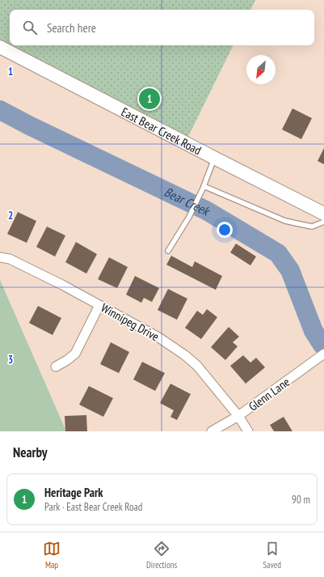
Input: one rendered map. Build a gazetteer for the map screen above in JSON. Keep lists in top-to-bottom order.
{
  "streets": {
    "main road": ["East Bear Creek Road"],
    "street": ["Winnipeg Drive", "Glenn Lane"]
  },
  "crossings": [
    ["Winnipeg Drive", "Glenn Lane"]
  ],
  "water": ["Bear Creek"],
  "north": "bottom left",
  "page": {
    "search": "Search here",
    "pins": "1",
    "heading": "Nearby",
    "list": [
      {
        "mark": "1",
        "name": "Heritage Park",
        "note": "Park · East Bear Creek Road",
        "value": "90 m"
      }
    ],
    "nav": ["Map", "Directions", "Saved"]
  },
  "grid": {
    "rows": ["1", "2", "3"]
  }
}
